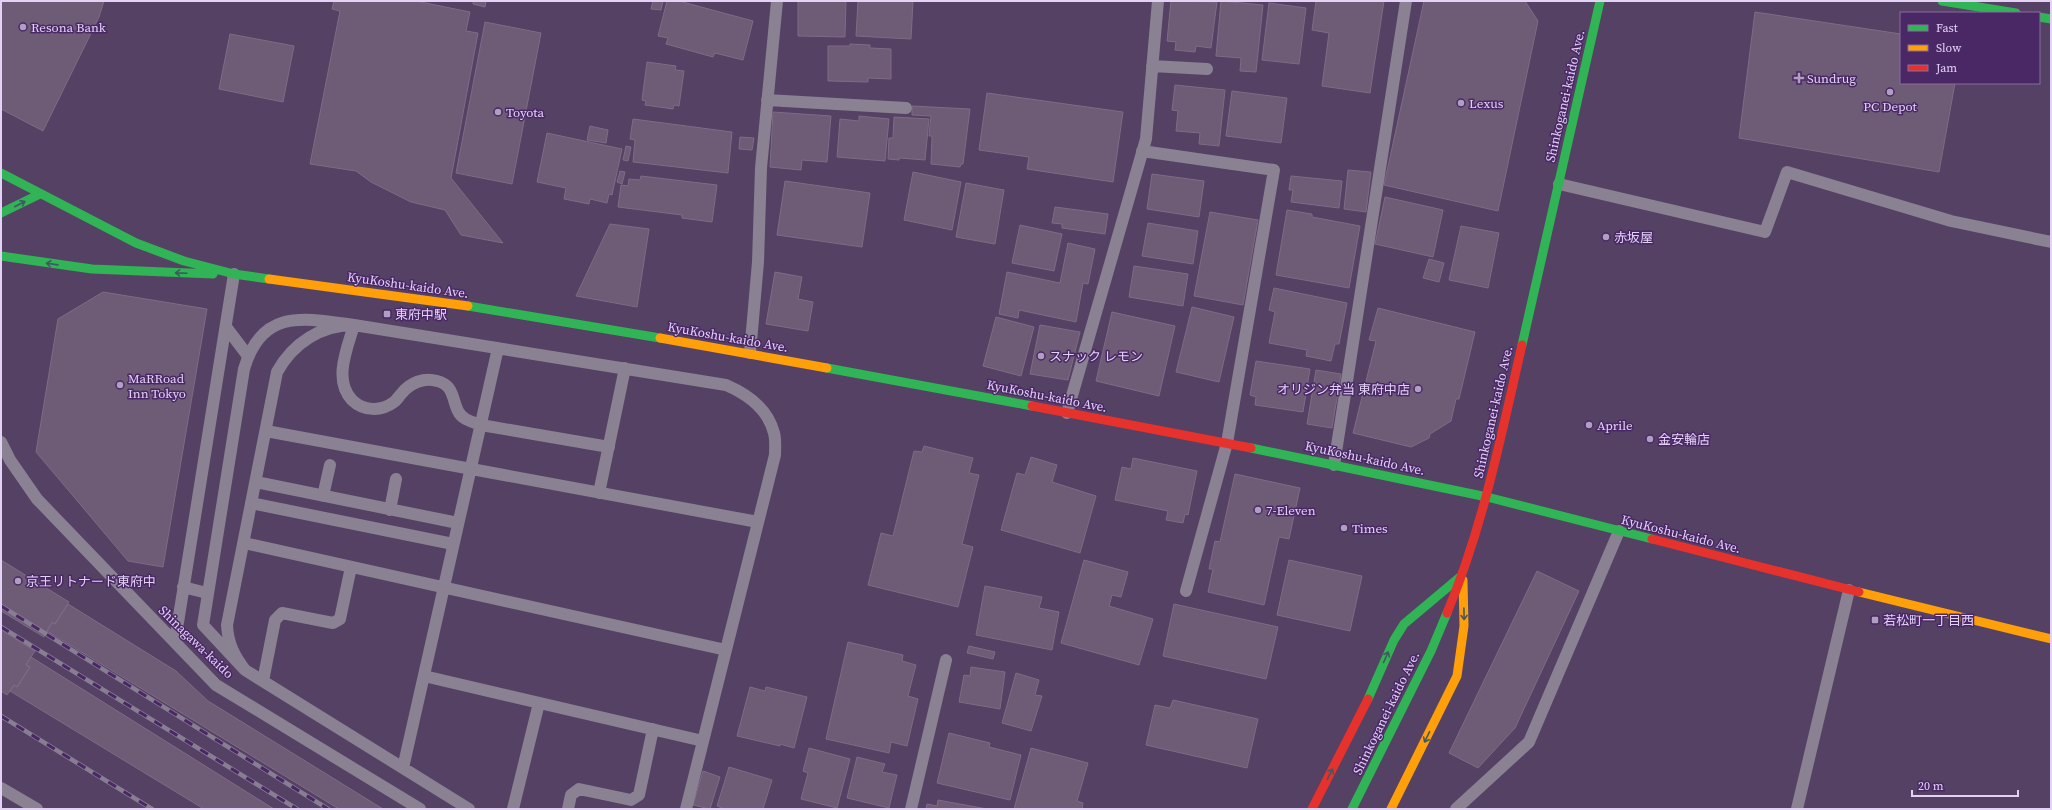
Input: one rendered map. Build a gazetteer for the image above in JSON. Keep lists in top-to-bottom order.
{
  "streets": {
    "main road": ["Shinkoganei-kaido Ave.", "KyuKoshu-kaido Ave."],
    "street": ["Shinagawa-kaido"]
  },
  "crossings": [
    ["Shinkoganei-kaido Ave.", "KyuKoshu-kaido Ave."]
  ],
  "places": {
    "other": [
      "Resona Bank",
      "PC Depot",
      "Lexus",
      "Toyota",
      "赤坂屋",
      "スナック レモン",
      "MaRRoad Inn Tokyo",
      "オリジン弁当 東府中店",
      "Aprile",
      "金安輪店",
      "7-Eleven",
      "Times",
      "京王リトナード東府中"
    ],
    "health": ["Sundrug"],
    "transit": ["東府中駅", "若松町一丁目西"]
  },
  "legend": ["Fast", "Slow", "Jam"],
  "scale_bar": "20 m"
}
